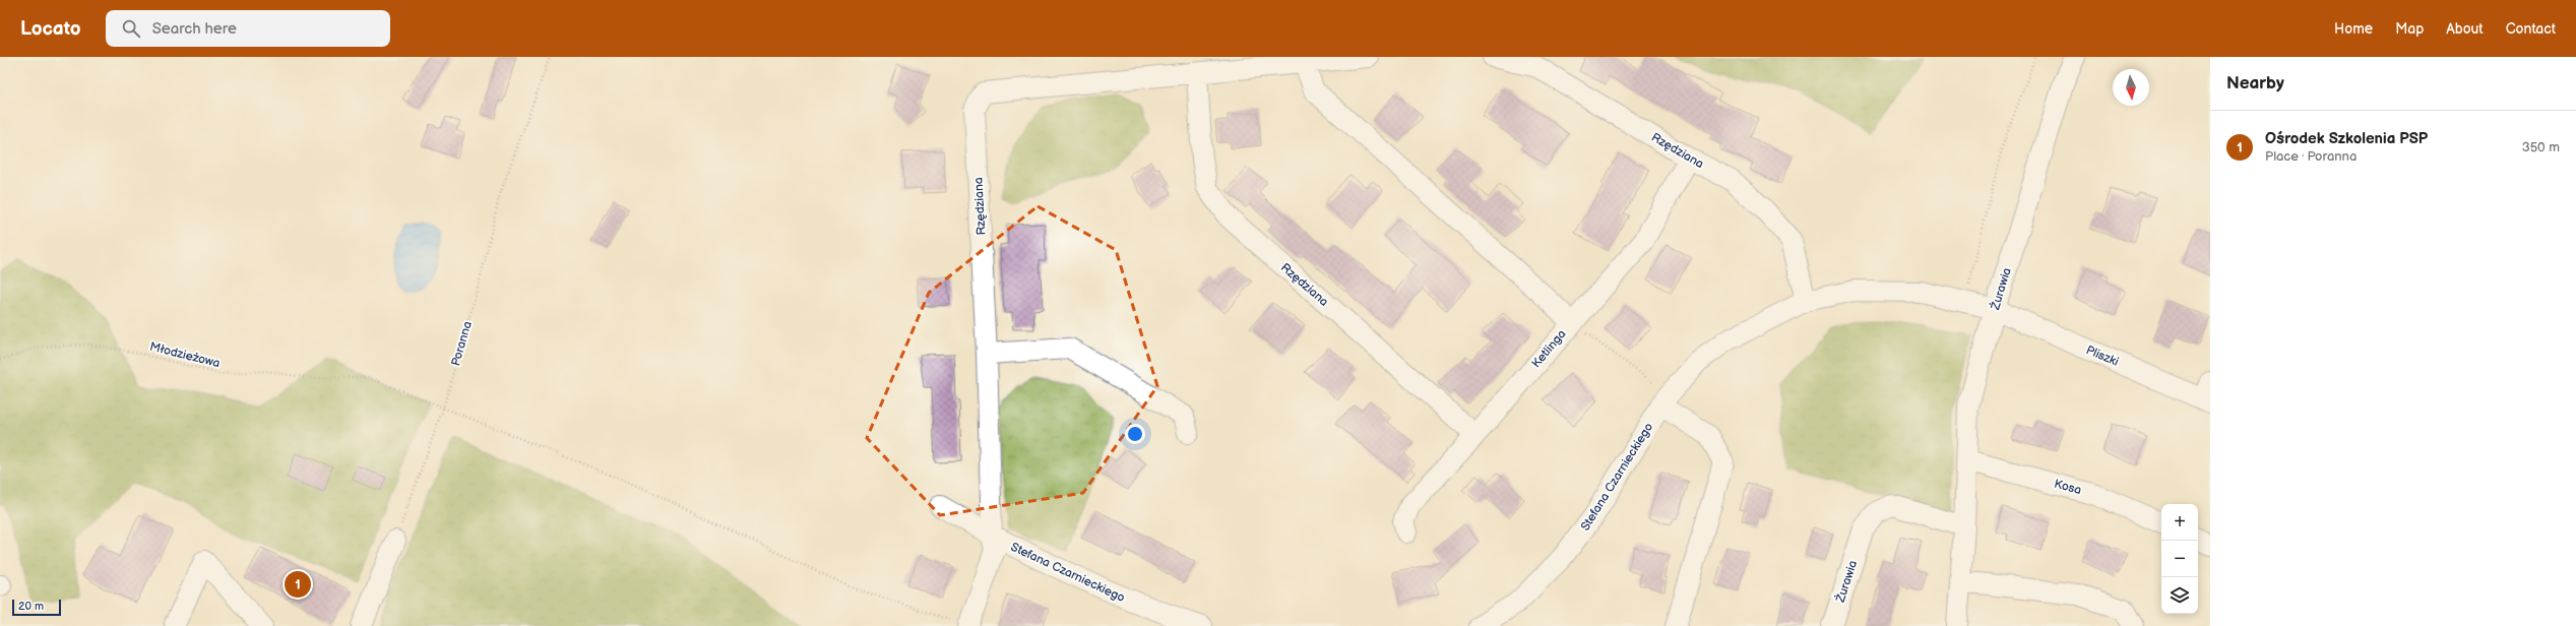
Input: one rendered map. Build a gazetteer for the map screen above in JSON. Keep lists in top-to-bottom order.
{
  "streets": {
    "street": [
      "Rzędziana",
      "Żurawia",
      "Ketlinga",
      "Pliszki",
      "Stefana Czarnieckiego",
      "Kosa"
    ],
    "path": ["Poranna", "Młodzieżowa"]
  },
  "crossings": [
    ["Rzędziana", "Ketlinga"],
    ["Rzędziana", "Stefana Czarnieckiego"],
    ["Żurawia", "Pliszki"],
    ["Żurawia", "Stefana Czarnieckiego"],
    ["Żurawia", "Kosa"],
    ["Poranna", "Młodzieżowa"],
    ["Pliszki", "Stefana Czarnieckiego"]
  ],
  "scale_bar": "20 m",
  "north": "bottom",
  "page": {
    "header": "Locato",
    "search": "Search here",
    "nav": [
      "Home",
      "Map",
      "About",
      "Contact"
    ],
    "heading": "Nearby",
    "list": [
      {
        "mark": "1",
        "name": "Ośrodek Szkolenia PSP",
        "note": "Place · Poranna",
        "value": "350 m"
      }
    ],
    "map_buttons": ["+", "−"],
    "pins": "1",
    "scale": "20 m"
  }
}
